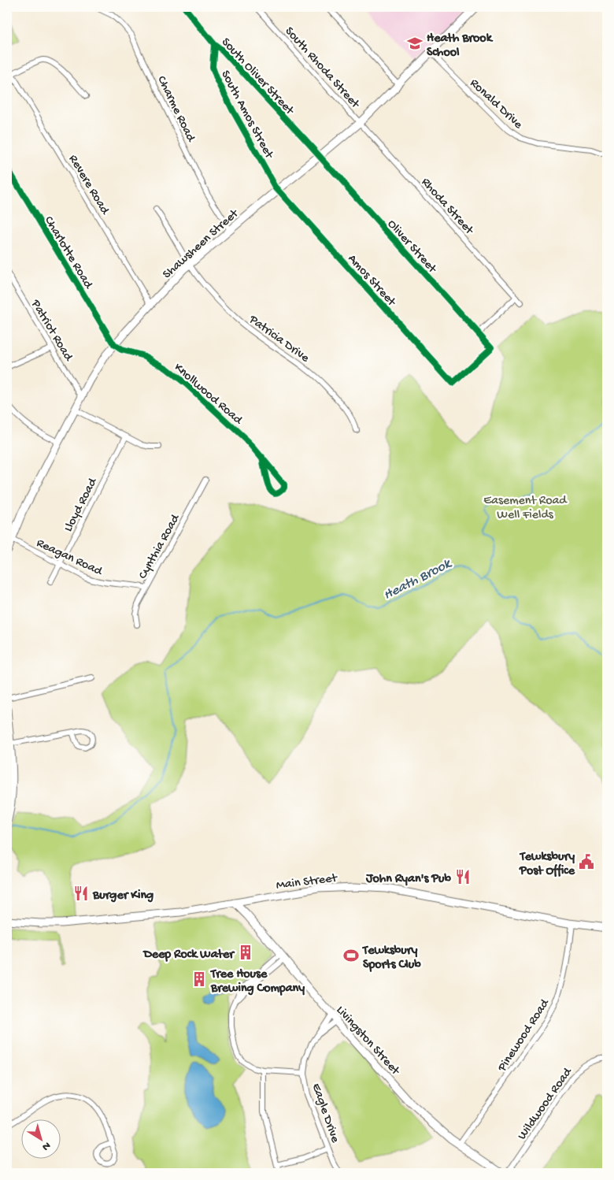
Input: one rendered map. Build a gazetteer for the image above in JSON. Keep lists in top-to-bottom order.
{
  "streets": {
    "main road": ["Shawsheen Street", "Main Street", "Livingston Street"],
    "street": [
      "South Rhoda Street",
      "South Oliver Street",
      "Ronald Drive",
      "Charme Road",
      "South Amos Street",
      "Revere Road",
      "Rhoda Street",
      "Oliver Street",
      "Charlotte Road",
      "Amos Street",
      "Patriot Road",
      "Patricia Drive",
      "Knollwood Road",
      "Lloyd Road",
      "Cynthia Road",
      "Reagan Road",
      "Pinewood Road",
      "Wildwood Road",
      "Eagle Drive"
    ]
  },
  "crossings": [
    ["South Rhoda Street", "Rhoda Street"],
    ["South Rhoda Street", "Shawsheen Street"],
    ["South Oliver Street", "South Amos Street"],
    ["South Oliver Street", "Shawsheen Street"],
    ["South Oliver Street", "Oliver Street"],
    ["Ronald Drive", "Shawsheen Street"],
    ["Charme Road", "Shawsheen Street"],
    ["South Amos Street", "Shawsheen Street"],
    ["South Amos Street", "Amos Street"],
    ["Revere Road", "Shawsheen Street"],
    ["Rhoda Street", "Shawsheen Street"],
    ["Shawsheen Street", "Oliver Street"],
    ["Shawsheen Street", "Charlotte Road"],
    ["Shawsheen Street", "Amos Street"],
    ["Shawsheen Street", "Patriot Road"],
    ["Shawsheen Street", "Patricia Drive"],
    ["Shawsheen Street", "Knollwood Road"],
    ["Shawsheen Street", "Reagan Road"],
    ["Oliver Street", "Amos Street"],
    ["Charlotte Road", "Knollwood Road"],
    ["Lloyd Road", "Reagan Road"],
    ["Cynthia Road", "Reagan Road"],
    ["Main Street", "Pinewood Road"],
    ["Main Street", "Livingston Street"],
    ["Pinewood Road", "Livingston Street"],
    ["Livingston Street", "Eagle Drive"]
  ],
  "water": ["Heath Brook"],
  "parks": ["Easement Road Well Fields"],
  "places": {
    "school or university": ["Heath Brook School"],
    "public building": ["Tewksbury Post Office"],
    "restaurant": ["John Ryan's Pub", "Burger King"],
    "building": ["Deep Rock Water", "Tree House Brewing Company"],
    "sports": ["Tewksbury Sports Club"]
  },
  "north": "bottom right"
}
